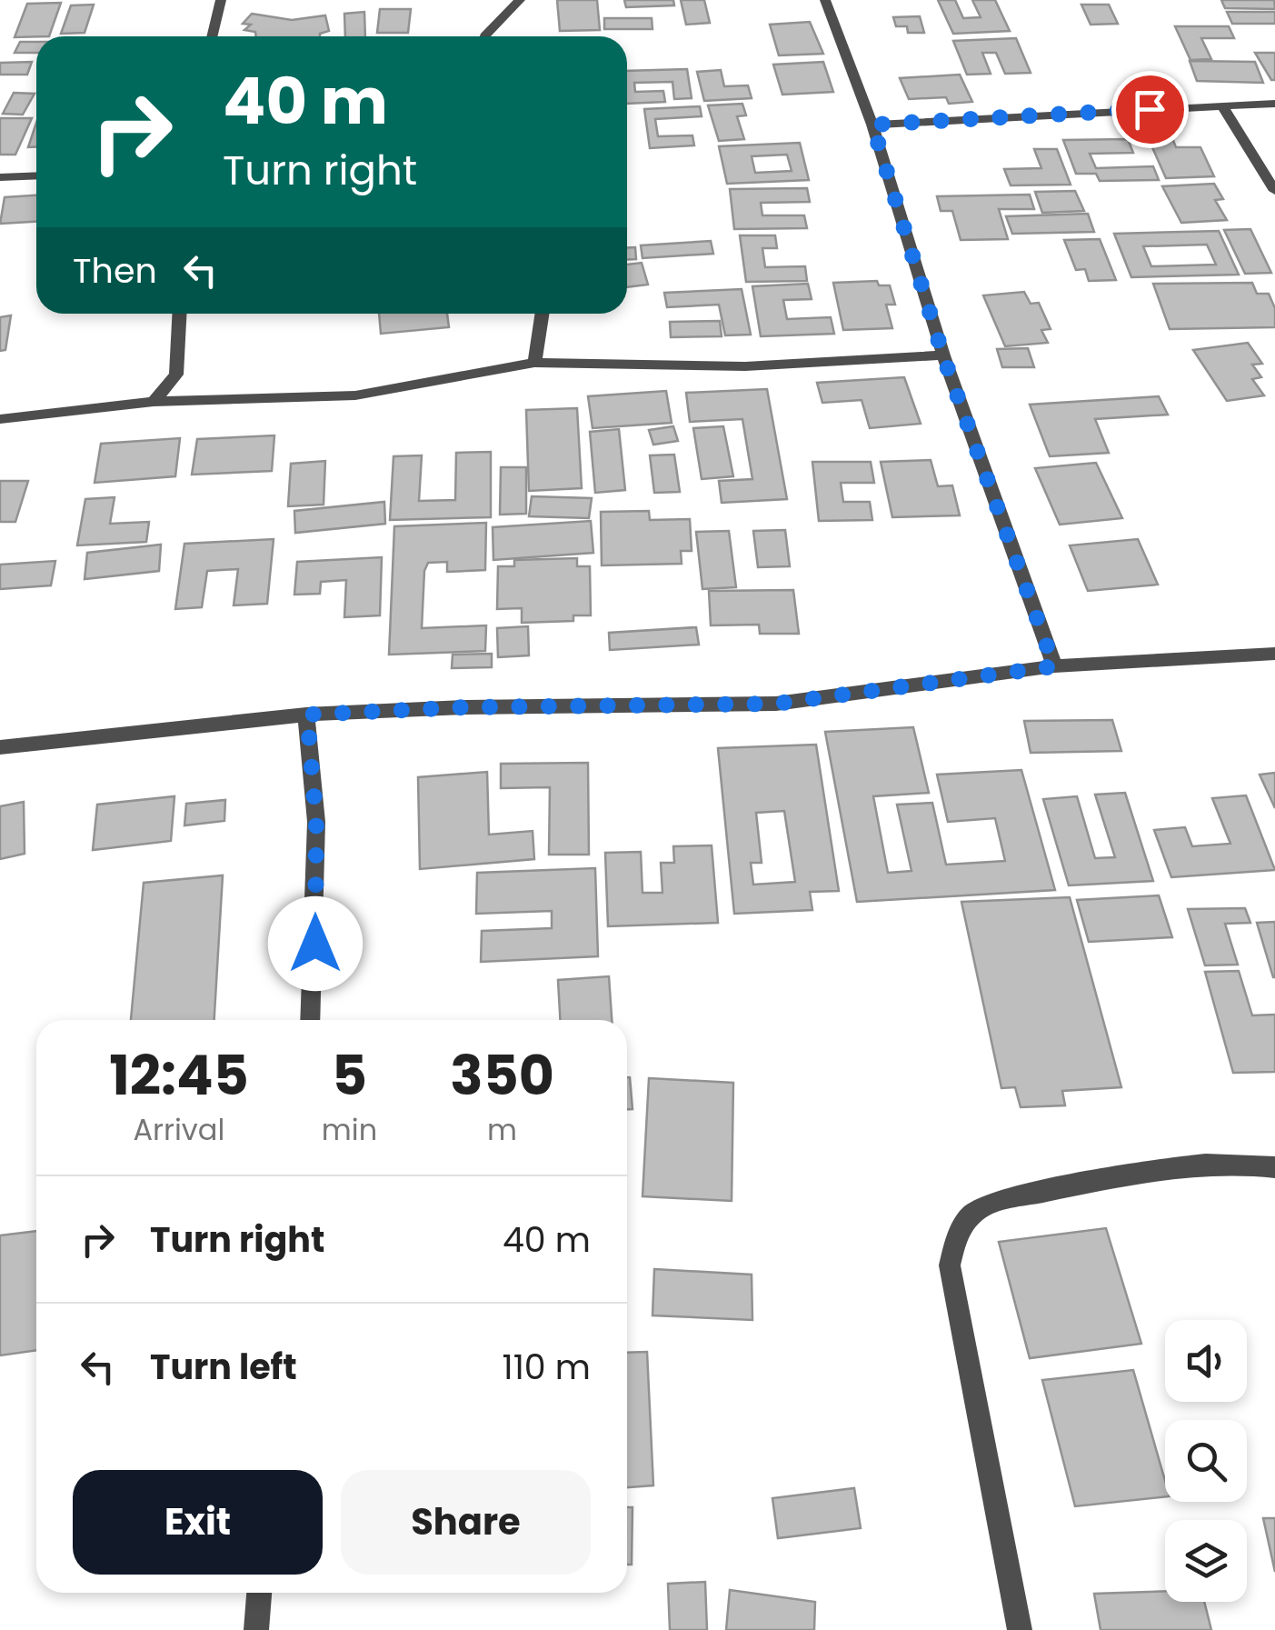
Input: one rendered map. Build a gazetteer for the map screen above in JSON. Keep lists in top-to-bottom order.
{
  "page": {
    "turn": ["40 m", "Turn right"],
    "then": "Then",
    "eta": [
      "12:45",
      "Arrival",
      "5",
      "min",
      "350",
      "m"
    ],
    "list": [
      {
        "name": "Turn right",
        "value": "40 m"
      },
      {
        "name": "Turn left",
        "value": "110 m"
      }
    ],
    "buttons": ["Exit", "Share"]
  }
}
